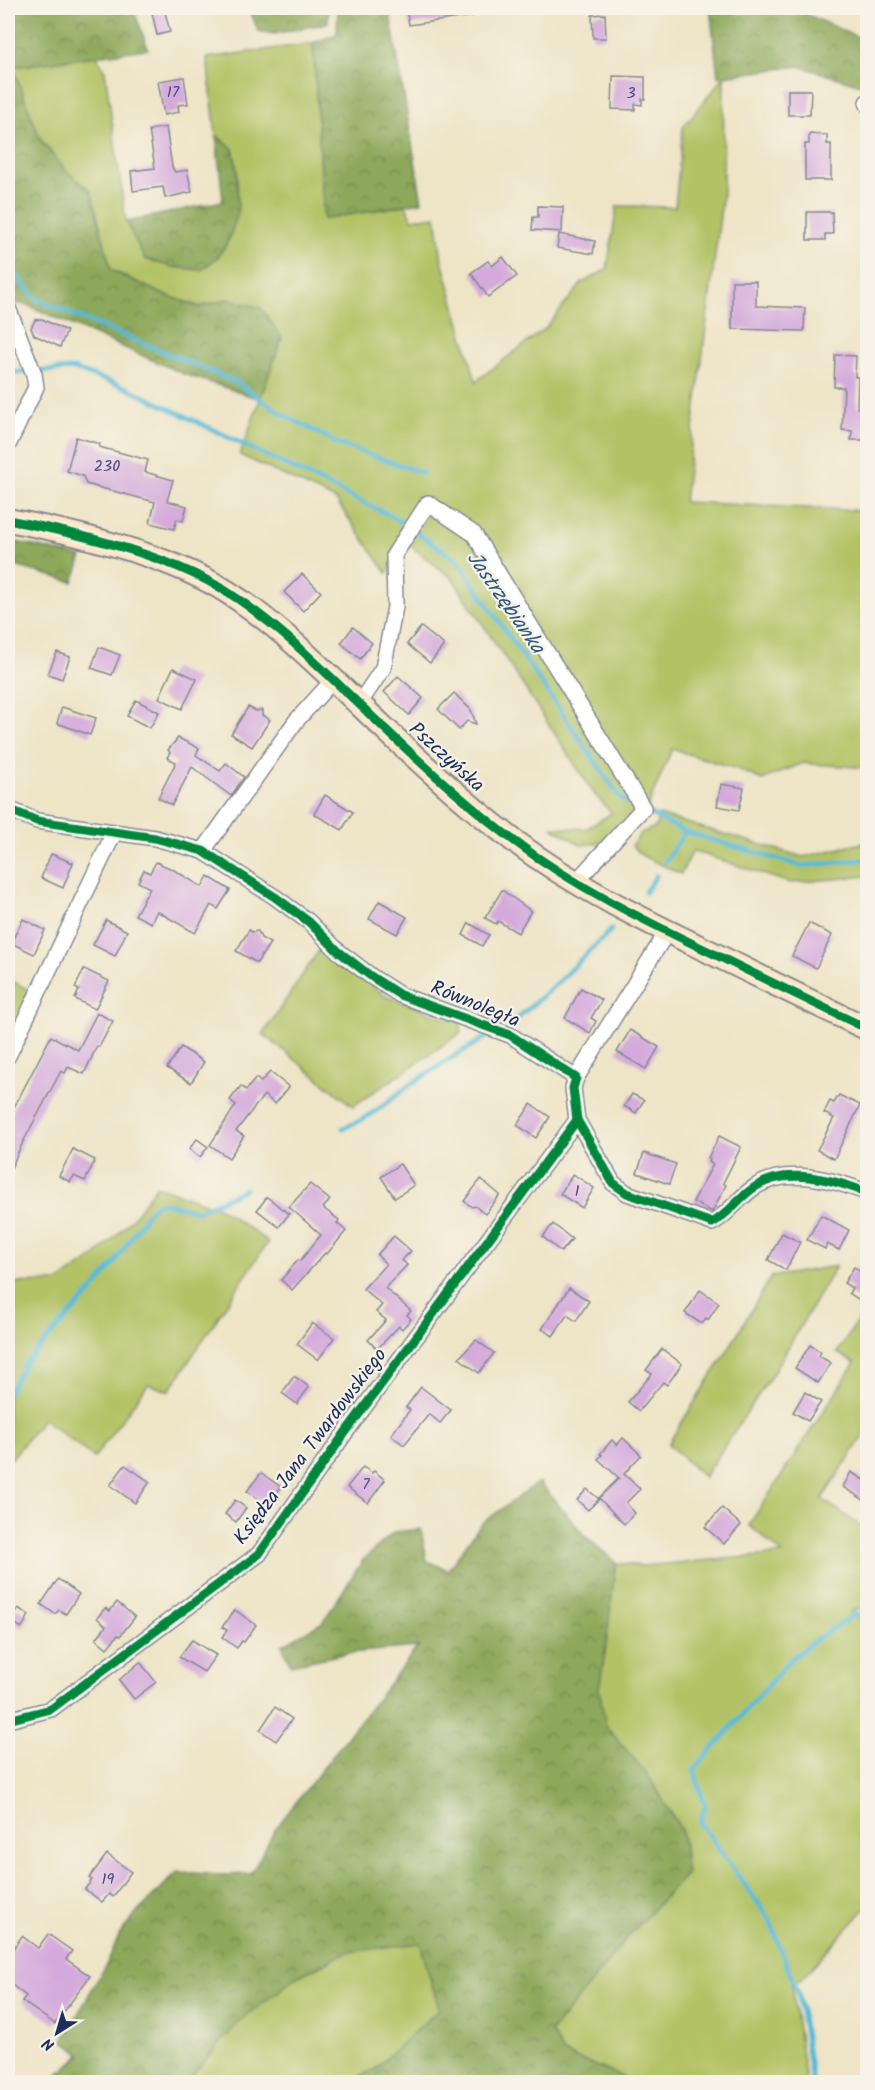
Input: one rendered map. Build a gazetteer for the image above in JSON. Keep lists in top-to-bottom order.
{
  "streets": {
    "street": ["Pszczyńska", "Równoległa", "Księdza Jana Twardowskiego"]
  },
  "water": ["Jastrzębianka"],
  "house_numbers": [
    "17",
    "3",
    "230",
    "1",
    "7",
    "19"
  ],
  "north": "bottom left"
}
